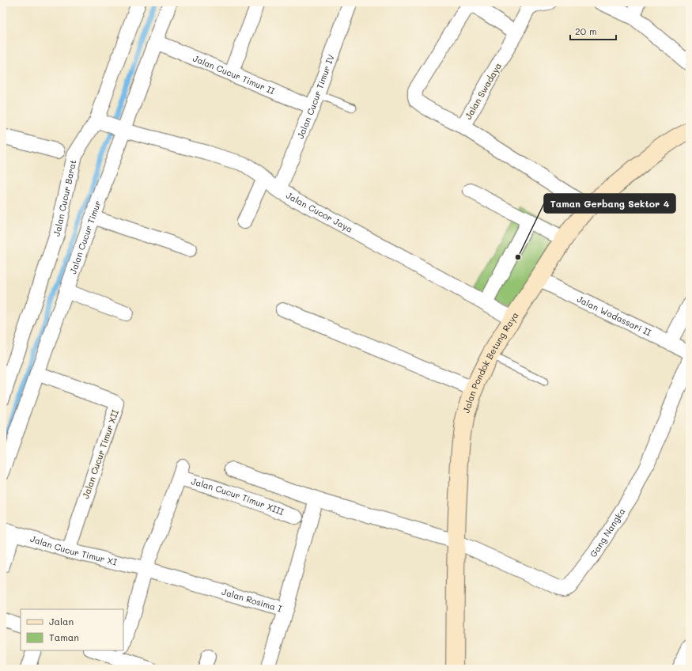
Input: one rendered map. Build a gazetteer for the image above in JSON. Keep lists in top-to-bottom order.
{
  "streets": {
    "main road": ["Jalan Pondok Betung Raya"],
    "street": [
      "Jalan Cucur Timur II",
      "Jalan Swadaya",
      "Jalan Cucur Timur IV",
      "Jalan Cucur Barat",
      "Jalan Cucor Jaya",
      "Jalan Cucur Timur",
      "Jalan Wadassari II",
      "Jalan Cucur Timur XII",
      "Jalan Cucur Timur XIII",
      "Gang Nangka",
      "Jalan Cucur Timur XI",
      "Jalan Rosima I"
    ]
  },
  "crossings": [
    ["Jalan Cucur Timur II", "Jalan Cucur Timur IV"],
    ["Jalan Cucur Timur II", "Jalan Cucur Timur"],
    ["Jalan Swadaya", "Jalan Pondok Betung Raya"],
    ["Jalan Cucur Timur IV", "Jalan Cucor Jaya"],
    ["Jalan Cucur Barat", "Jalan Cucor Jaya"],
    ["Jalan Cucor Jaya", "Jalan Cucur Timur"],
    ["Jalan Cucor Jaya", "Jalan Pondok Betung Raya"],
    ["Jalan Cucur Timur", "Jalan Cucur Timur XII"],
    ["Jalan Wadassari II", "Jalan Pondok Betung Raya"],
    ["Jalan Pondok Betung Raya", "Gang Nangka"],
    ["Jalan Cucur Timur XII", "Jalan Cucur Timur XI"],
    ["Jalan Cucur Timur XIII", "Jalan Cucur Timur XI"],
    ["Jalan Cucur Timur XIII", "Jalan Rosima I"],
    ["Jalan Cucur Timur XI", "Jalan Rosima I"]
  ],
  "places": ["Taman Gerbang Sektor 4"],
  "legend": ["Jalan", "Taman"],
  "scale_bar": "20 m"
}
